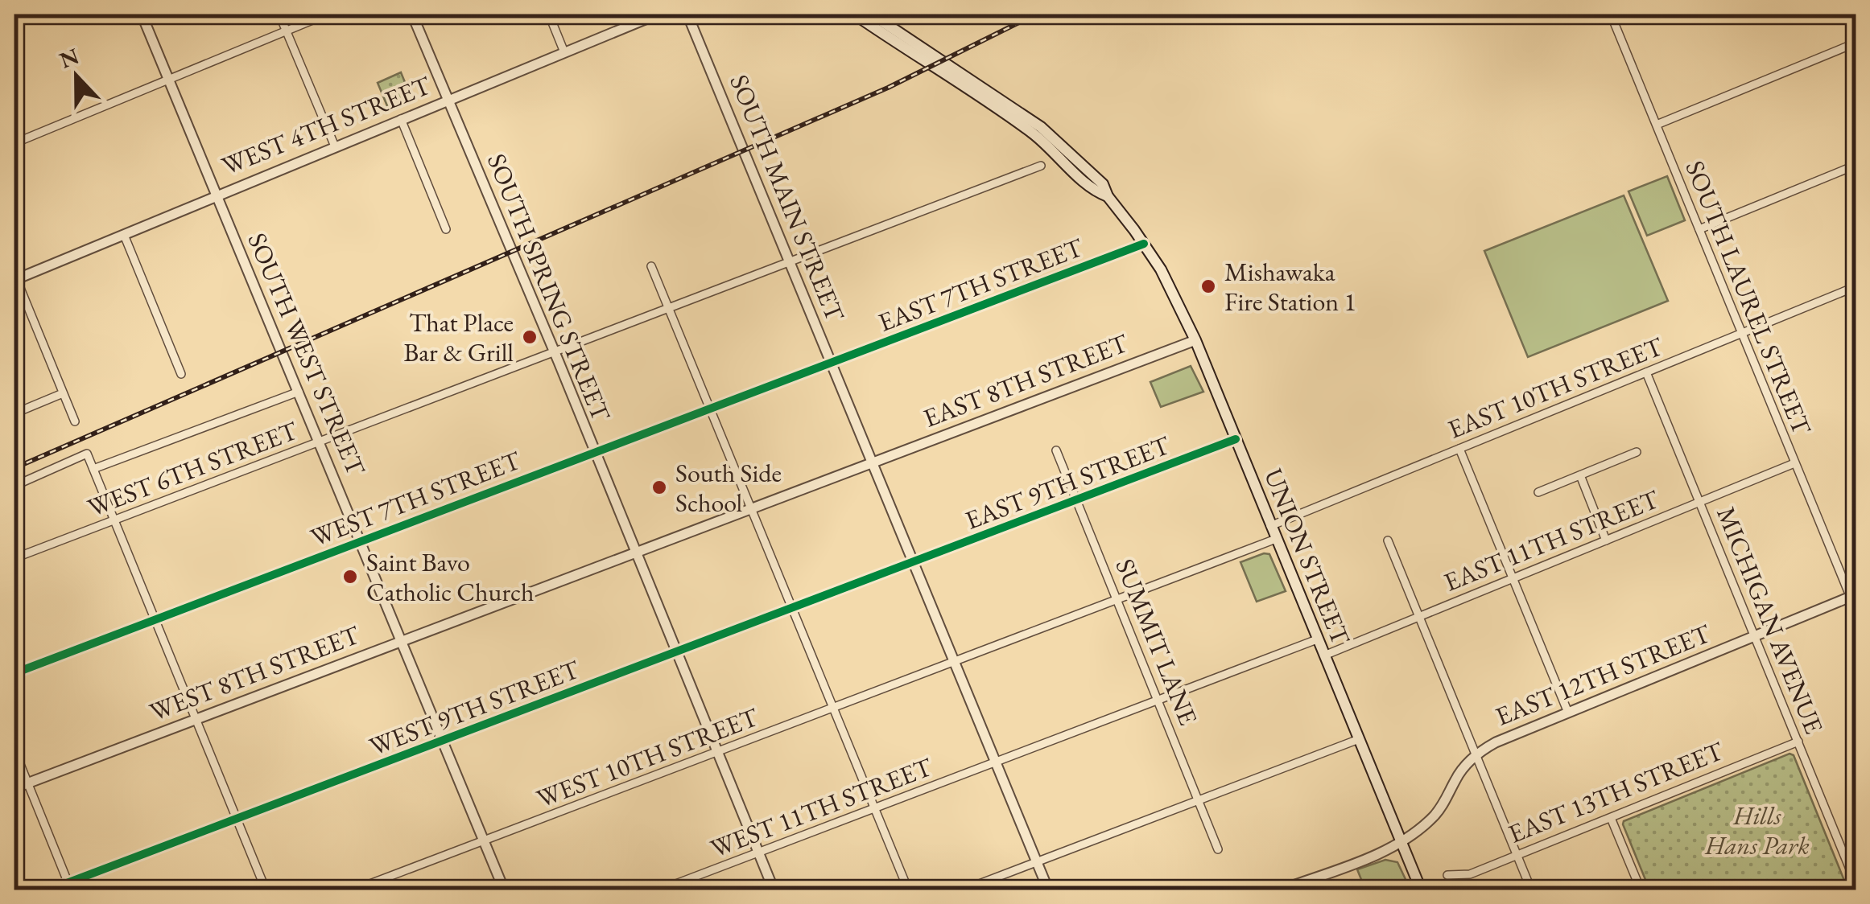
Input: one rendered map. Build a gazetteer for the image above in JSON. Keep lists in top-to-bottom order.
{
  "streets": {
    "main road": ["UNION STREET"],
    "street": [
      "WEST 4TH STREET",
      "SOUTH MAIN STREET",
      "EAST 7TH STREET",
      "SOUTH SPRING STREET",
      "SOUTH LAUREL STREET",
      "SOUTH WEST STREET",
      "EAST 8TH STREET",
      "EAST 10TH STREET",
      "WEST 6TH STREET",
      "EAST 9TH STREET",
      "WEST 7TH STREET",
      "EAST 11TH STREET",
      "MICHIGAN AVENUE",
      "SUMMIT LANE",
      "WEST 8TH STREET",
      "EAST 12TH STREET",
      "WEST 9TH STREET",
      "WEST 10TH STREET",
      "EAST 13TH STREET",
      "WEST 11TH STREET"
    ]
  },
  "crossings": [
    ["WEST 4TH STREET", "SOUTH SPRING STREET"],
    ["WEST 4TH STREET", "SOUTH WEST STREET"],
    ["SOUTH MAIN STREET", "EAST 7TH STREET"],
    ["SOUTH MAIN STREET", "EAST 8TH STREET"],
    ["SOUTH MAIN STREET", "WEST 6TH STREET"],
    ["SOUTH MAIN STREET", "EAST 9TH STREET"],
    ["SOUTH MAIN STREET", "WEST 7TH STREET"],
    ["SOUTH MAIN STREET", "WEST 8TH STREET"],
    ["SOUTH MAIN STREET", "WEST 9TH STREET"],
    ["SOUTH MAIN STREET", "WEST 10TH STREET"],
    ["SOUTH MAIN STREET", "WEST 11TH STREET"],
    ["EAST 7TH STREET", "WEST 7TH STREET"],
    ["EAST 7TH STREET", "UNION STREET"],
    ["SOUTH SPRING STREET", "WEST 6TH STREET"],
    ["SOUTH SPRING STREET", "WEST 7TH STREET"],
    ["SOUTH SPRING STREET", "WEST 8TH STREET"],
    ["SOUTH SPRING STREET", "WEST 9TH STREET"],
    ["SOUTH SPRING STREET", "WEST 10TH STREET"],
    ["SOUTH SPRING STREET", "WEST 11TH STREET"],
    ["SOUTH LAUREL STREET", "EAST 10TH STREET"],
    ["SOUTH LAUREL STREET", "EAST 11TH STREET"],
    ["SOUTH LAUREL STREET", "EAST 12TH STREET"],
    ["SOUTH WEST STREET", "WEST 6TH STREET"],
    ["SOUTH WEST STREET", "WEST 7TH STREET"],
    ["SOUTH WEST STREET", "WEST 8TH STREET"],
    ["SOUTH WEST STREET", "WEST 9TH STREET"],
    ["SOUTH WEST STREET", "WEST 10TH STREET"],
    ["EAST 8TH STREET", "UNION STREET"],
    ["EAST 8TH STREET", "WEST 8TH STREET"],
    ["EAST 10TH STREET", "UNION STREET"],
    ["EAST 10TH STREET", "MICHIGAN AVENUE"],
    ["EAST 9TH STREET", "UNION STREET"],
    ["EAST 9TH STREET", "SUMMIT LANE"],
    ["EAST 9TH STREET", "WEST 9TH STREET"],
    ["EAST 11TH STREET", "UNION STREET"],
    ["EAST 11TH STREET", "MICHIGAN AVENUE"],
    ["UNION STREET", "EAST 12TH STREET"],
    ["MICHIGAN AVENUE", "EAST 12TH STREET"],
    ["MICHIGAN AVENUE", "EAST 13TH STREET"]
  ],
  "parks": ["Hills Hans Park"],
  "places": [
    "Mishawaka Fire Station 1",
    "That Place Bar & Grill",
    "South Side School",
    "Saint Bavo Catholic Church"
  ],
  "north": "top"
}
